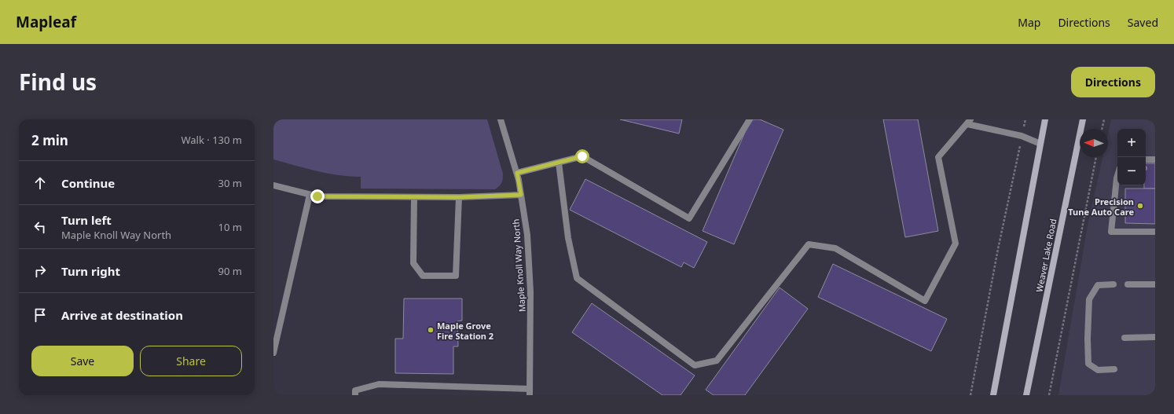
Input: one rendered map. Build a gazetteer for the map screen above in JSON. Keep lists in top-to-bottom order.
{
  "streets": {
    "main road": ["Weaver Lake Road"],
    "street": ["Maple Knoll Way North"]
  },
  "places": ["Precision Tune Auto Care", "Maple Grove Fire Station 2"],
  "north": "left",
  "page": {
    "header": "Mapleaf",
    "nav": ["Map", "Directions", "Saved"],
    "title": "Find us",
    "buttons": [
      "Directions",
      ["Save", "Share"]
    ],
    "heading": ["2 min", "Walk · 130 m"],
    "map_buttons": ["+", "−"],
    "list": [
      ["Continue", "30 m"],
      ["Turn left", "Maple Knoll Way North", "10 m"],
      ["Turn right", "90 m"],
      "Arrive at destination"
    ]
  }
}
